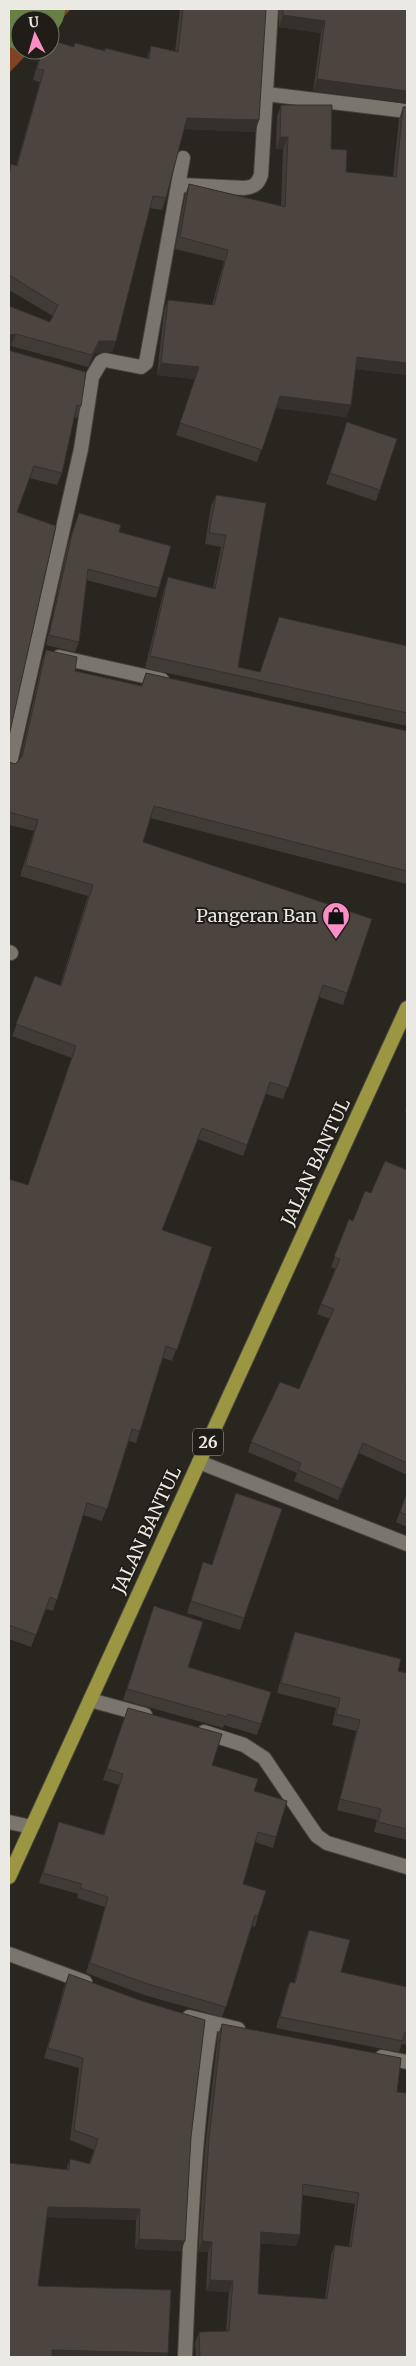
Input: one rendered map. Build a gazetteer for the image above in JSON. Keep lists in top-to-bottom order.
{
  "streets": {
    "main road": ["JALAN BANTUL", "26"]
  },
  "places": {
    "shop": ["Pangeran Ban"]
  },
  "north": "top"
}
